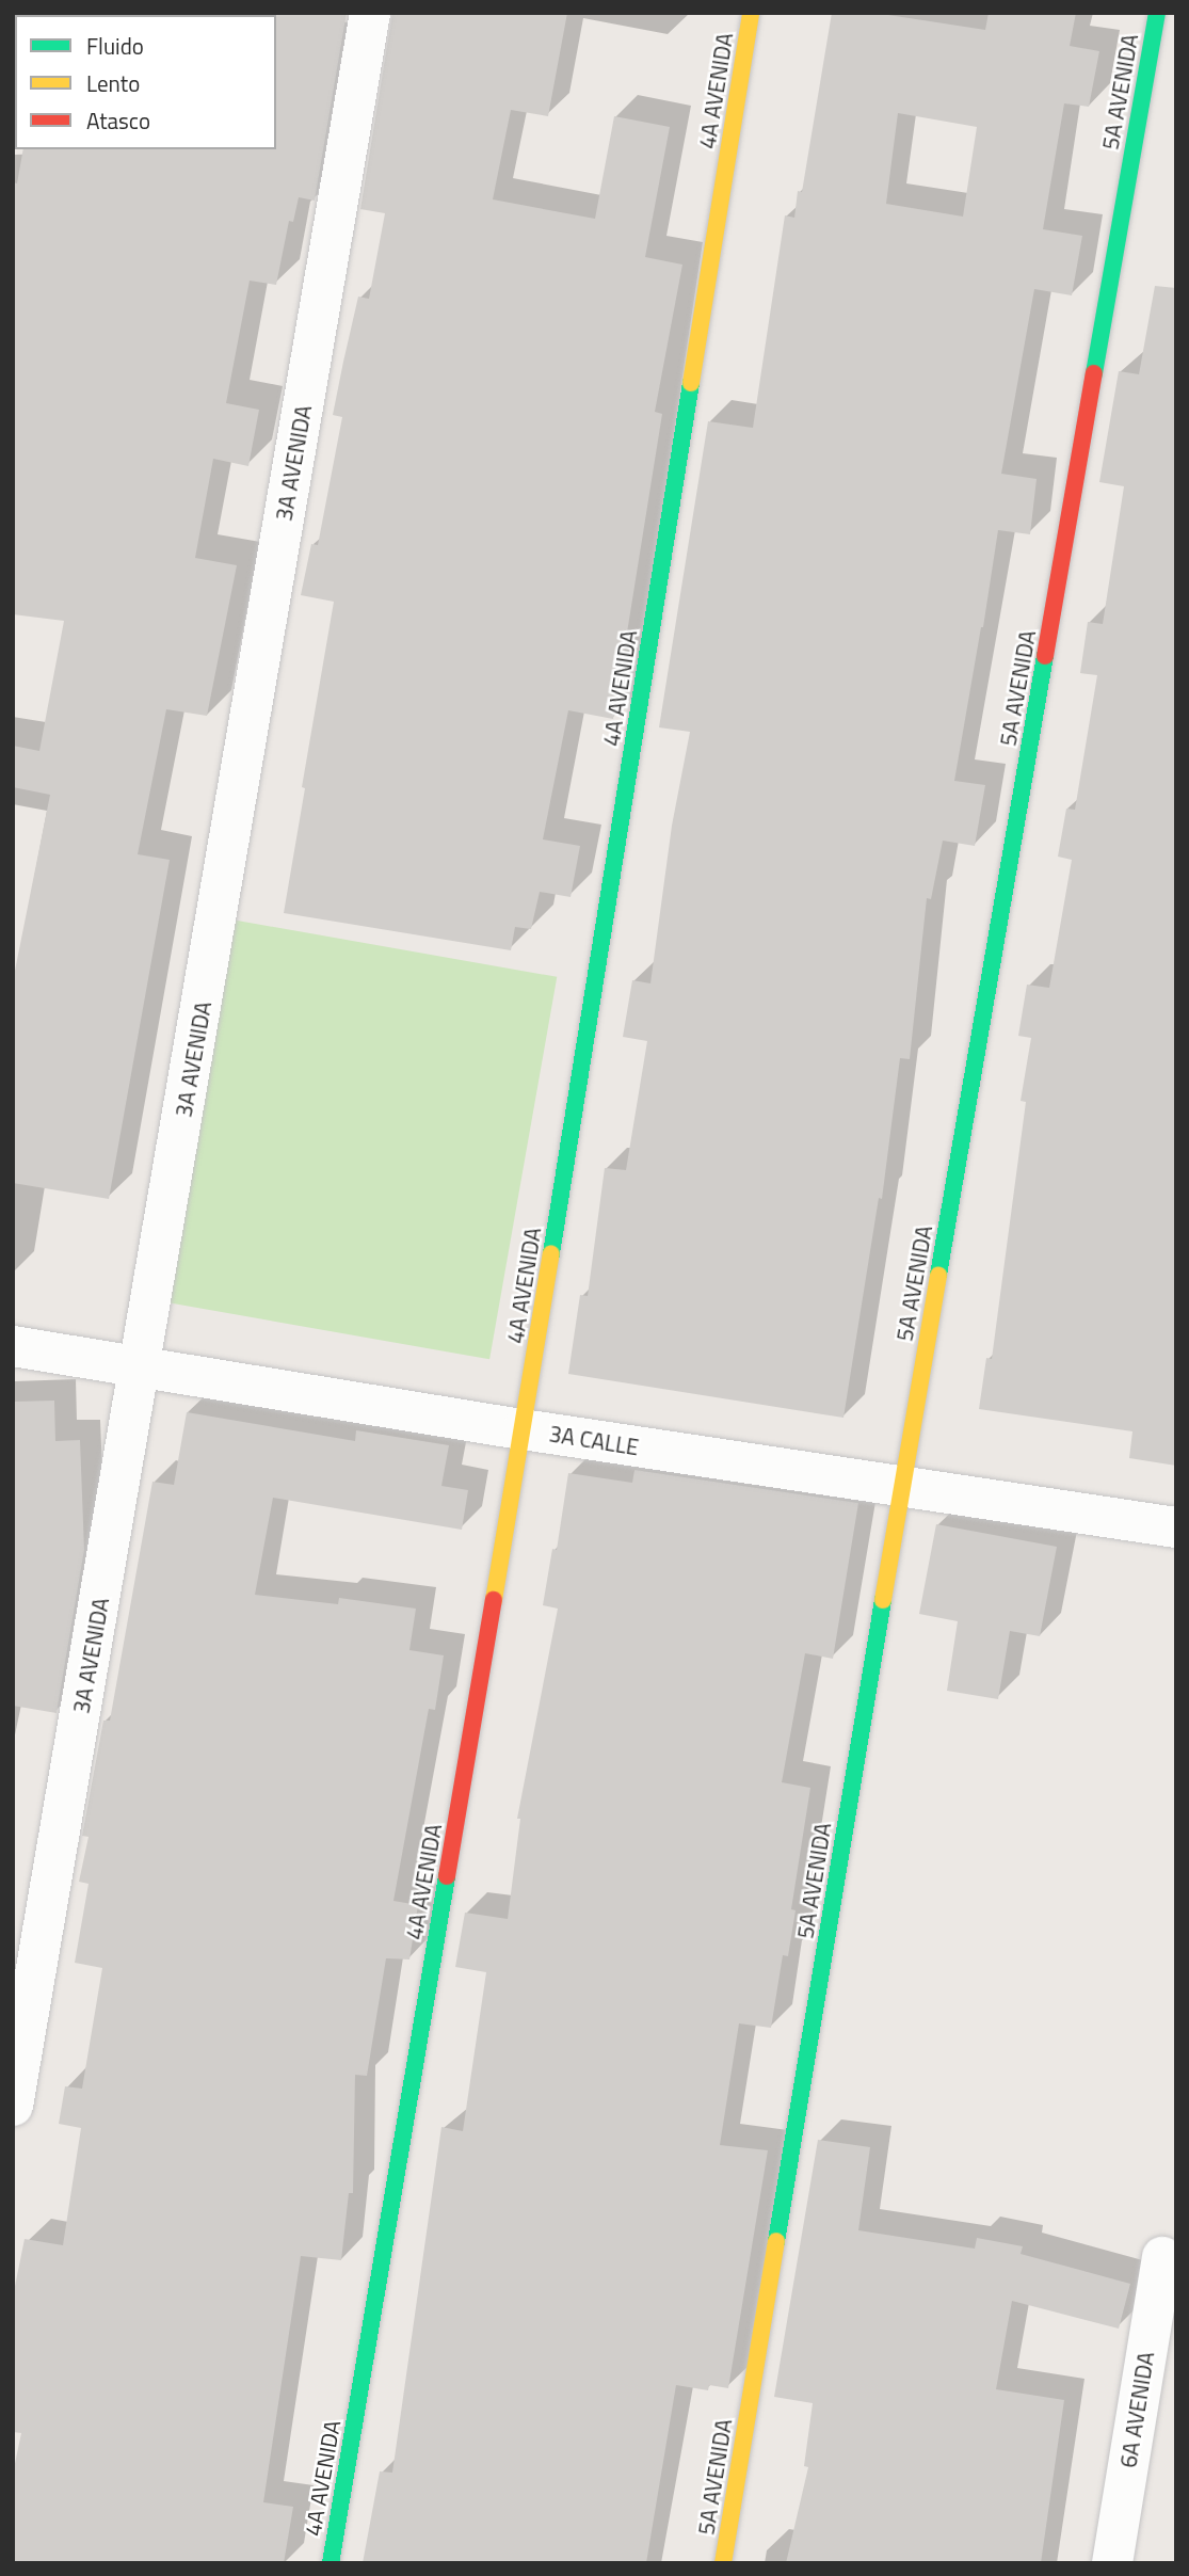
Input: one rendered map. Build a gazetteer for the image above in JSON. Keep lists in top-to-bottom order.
{
  "streets": {
    "street": [
      "4A AVENIDA",
      "5A AVENIDA",
      "3A AVENIDA",
      "3A CALLE",
      "6A AVENIDA"
    ]
  },
  "crossings": [
    ["4A AVENIDA", "3A CALLE"],
    ["5A AVENIDA", "3A CALLE"],
    ["3A AVENIDA", "3A CALLE"]
  ],
  "legend": ["Fluido", "Lento", "Atasco"]
}
